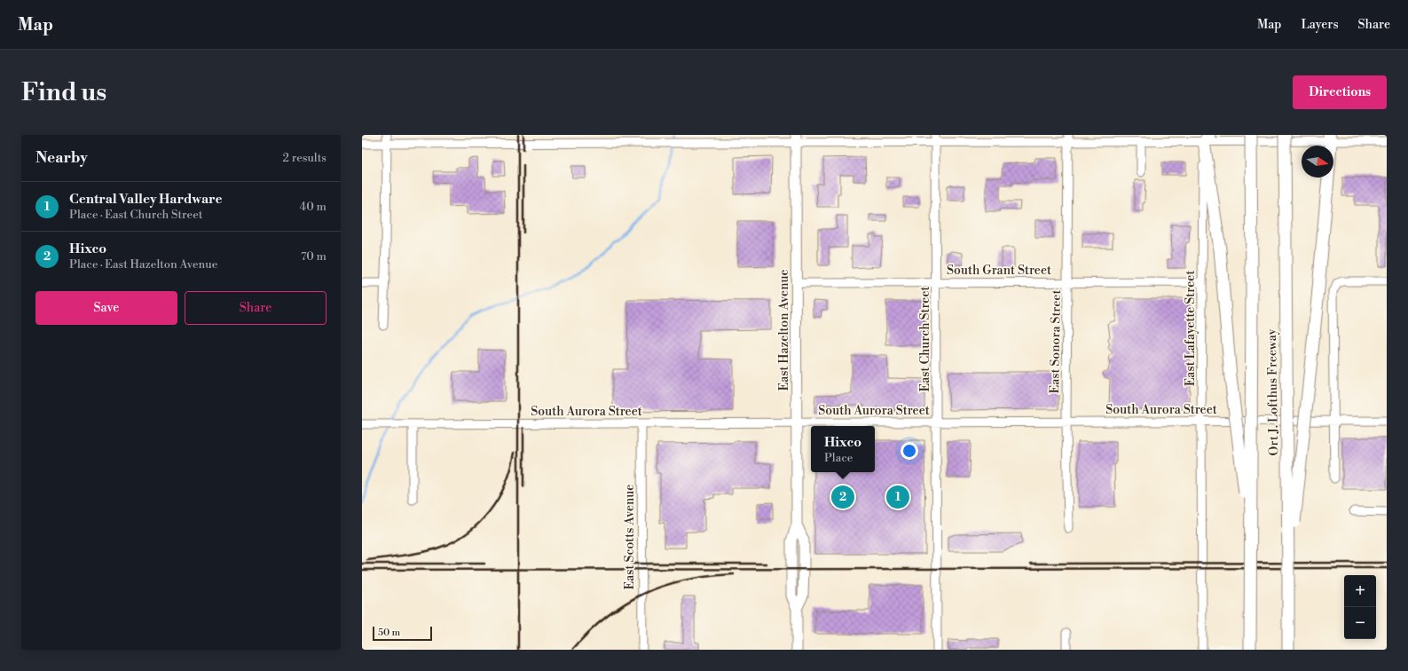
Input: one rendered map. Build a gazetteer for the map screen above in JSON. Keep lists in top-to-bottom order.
{
  "streets": {
    "highway": ["Ort J. Lofthus Freeway"],
    "main road": ["East Hazelton Avenue"],
    "street": [
      "South Grant Street",
      "East Lafayette Street",
      "East Church Street",
      "East Sonora Street",
      "South Aurora Street",
      "East Scotts Avenue"
    ]
  },
  "crossings": [
    ["South Grant Street", "East Lafayette Street"],
    ["South Grant Street", "East Hazelton Avenue"],
    ["South Grant Street", "East Church Street"],
    ["South Grant Street", "East Sonora Street"],
    ["East Lafayette Street", "South Aurora Street"],
    ["East Hazelton Avenue", "South Aurora Street"],
    ["East Church Street", "South Aurora Street"],
    ["East Sonora Street", "South Aurora Street"],
    ["South Aurora Street", "East Scotts Avenue"]
  ],
  "scale_bar": "50 m",
  "north": "right",
  "page": {
    "header": "Map",
    "nav": ["Map", "Layers", "Share"],
    "buttons": [
      "Directions",
      ["Save", "Share"]
    ],
    "title": "Find us",
    "heading": ["Nearby", "2 results"],
    "list": [
      {
        "mark": "1",
        "name": "Central Valley Hardware",
        "note": "Place · East Church Street",
        "value": "40 m"
      },
      {
        "mark": "2",
        "name": "Hixco",
        "note": "Place · East Hazelton Avenue",
        "value": "70 m"
      }
    ],
    "popup": ["Hixco", "Place"],
    "pins": ["1", "2"],
    "map_buttons": ["+", "−"],
    "scale": "50 m"
  }
}
